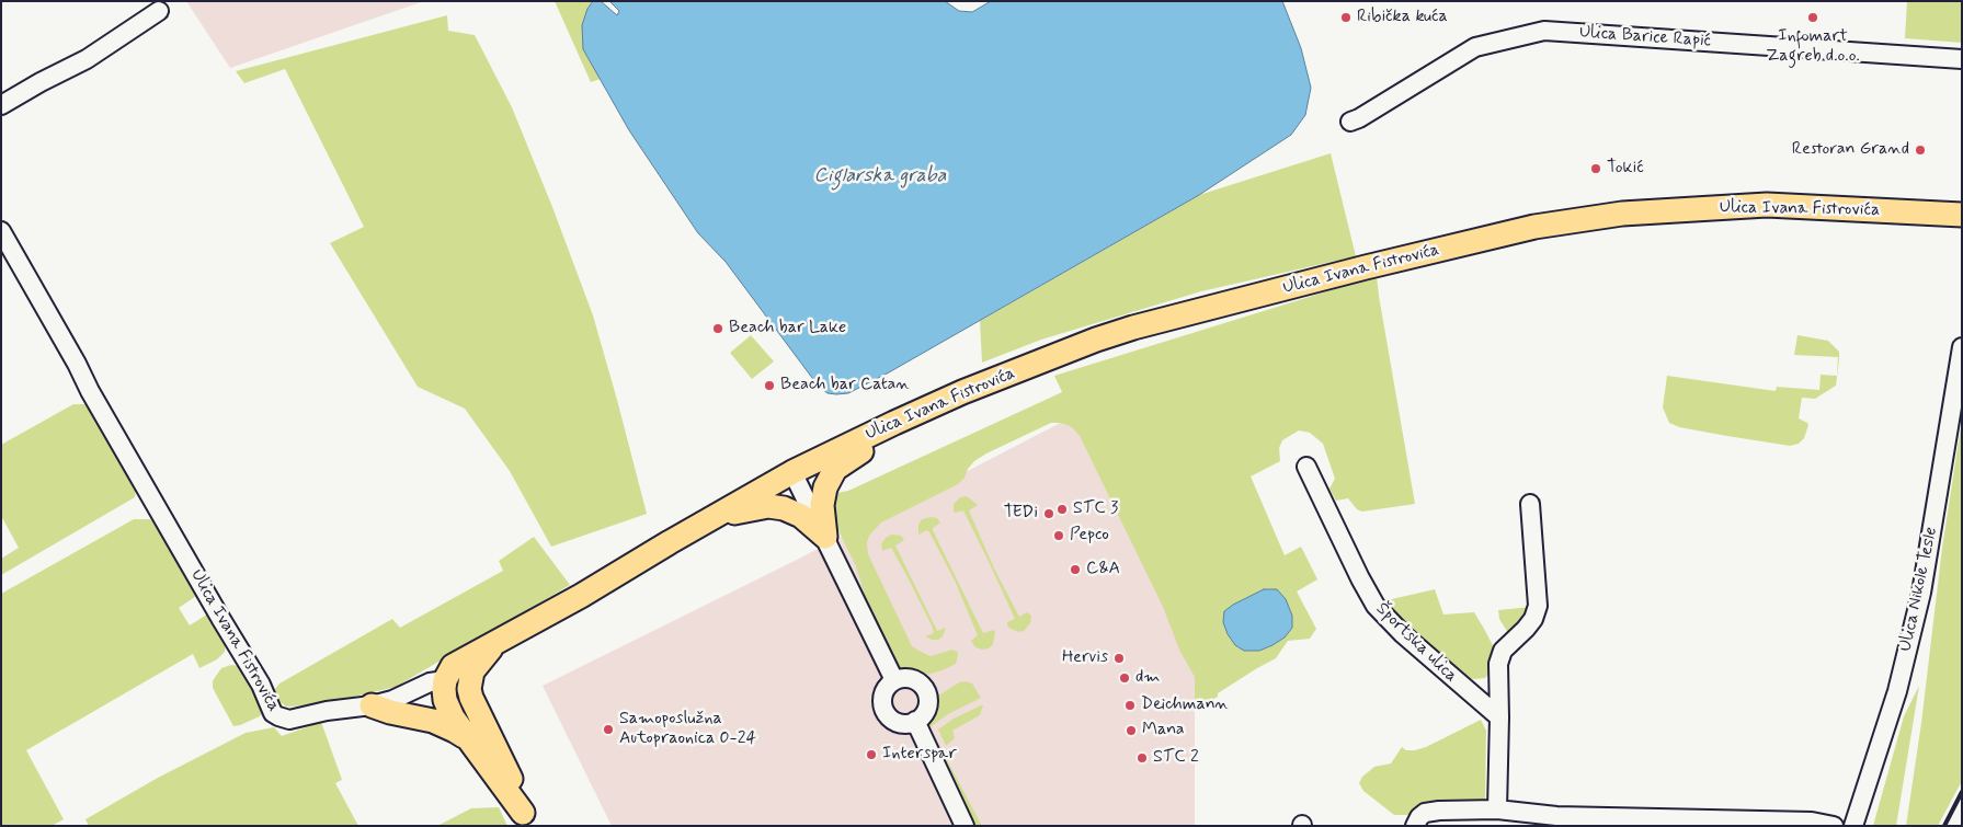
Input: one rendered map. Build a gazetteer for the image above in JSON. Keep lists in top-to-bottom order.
{
  "streets": {
    "main road": ["Ulica Ivana Fistrovića"],
    "street": ["Ulica Barice Rapić", "Ulica Nikole Tesle", "Športska ulica"]
  },
  "water": ["Ciglarska graba"],
  "places": [
    "Ribička kuća",
    "Infomart Zagreb d.o.o.",
    "Restoran Grand",
    "Tokić",
    "Beach bar Lake",
    "Beach bar Catan",
    "STC 3",
    "TEDi",
    "Pepco",
    "C&A",
    "Hervis",
    "dm",
    "Deichmann",
    "Samoposlužna Autopraonica 0-24",
    "Mana",
    "Interspar",
    "STC 2"
  ]
}
